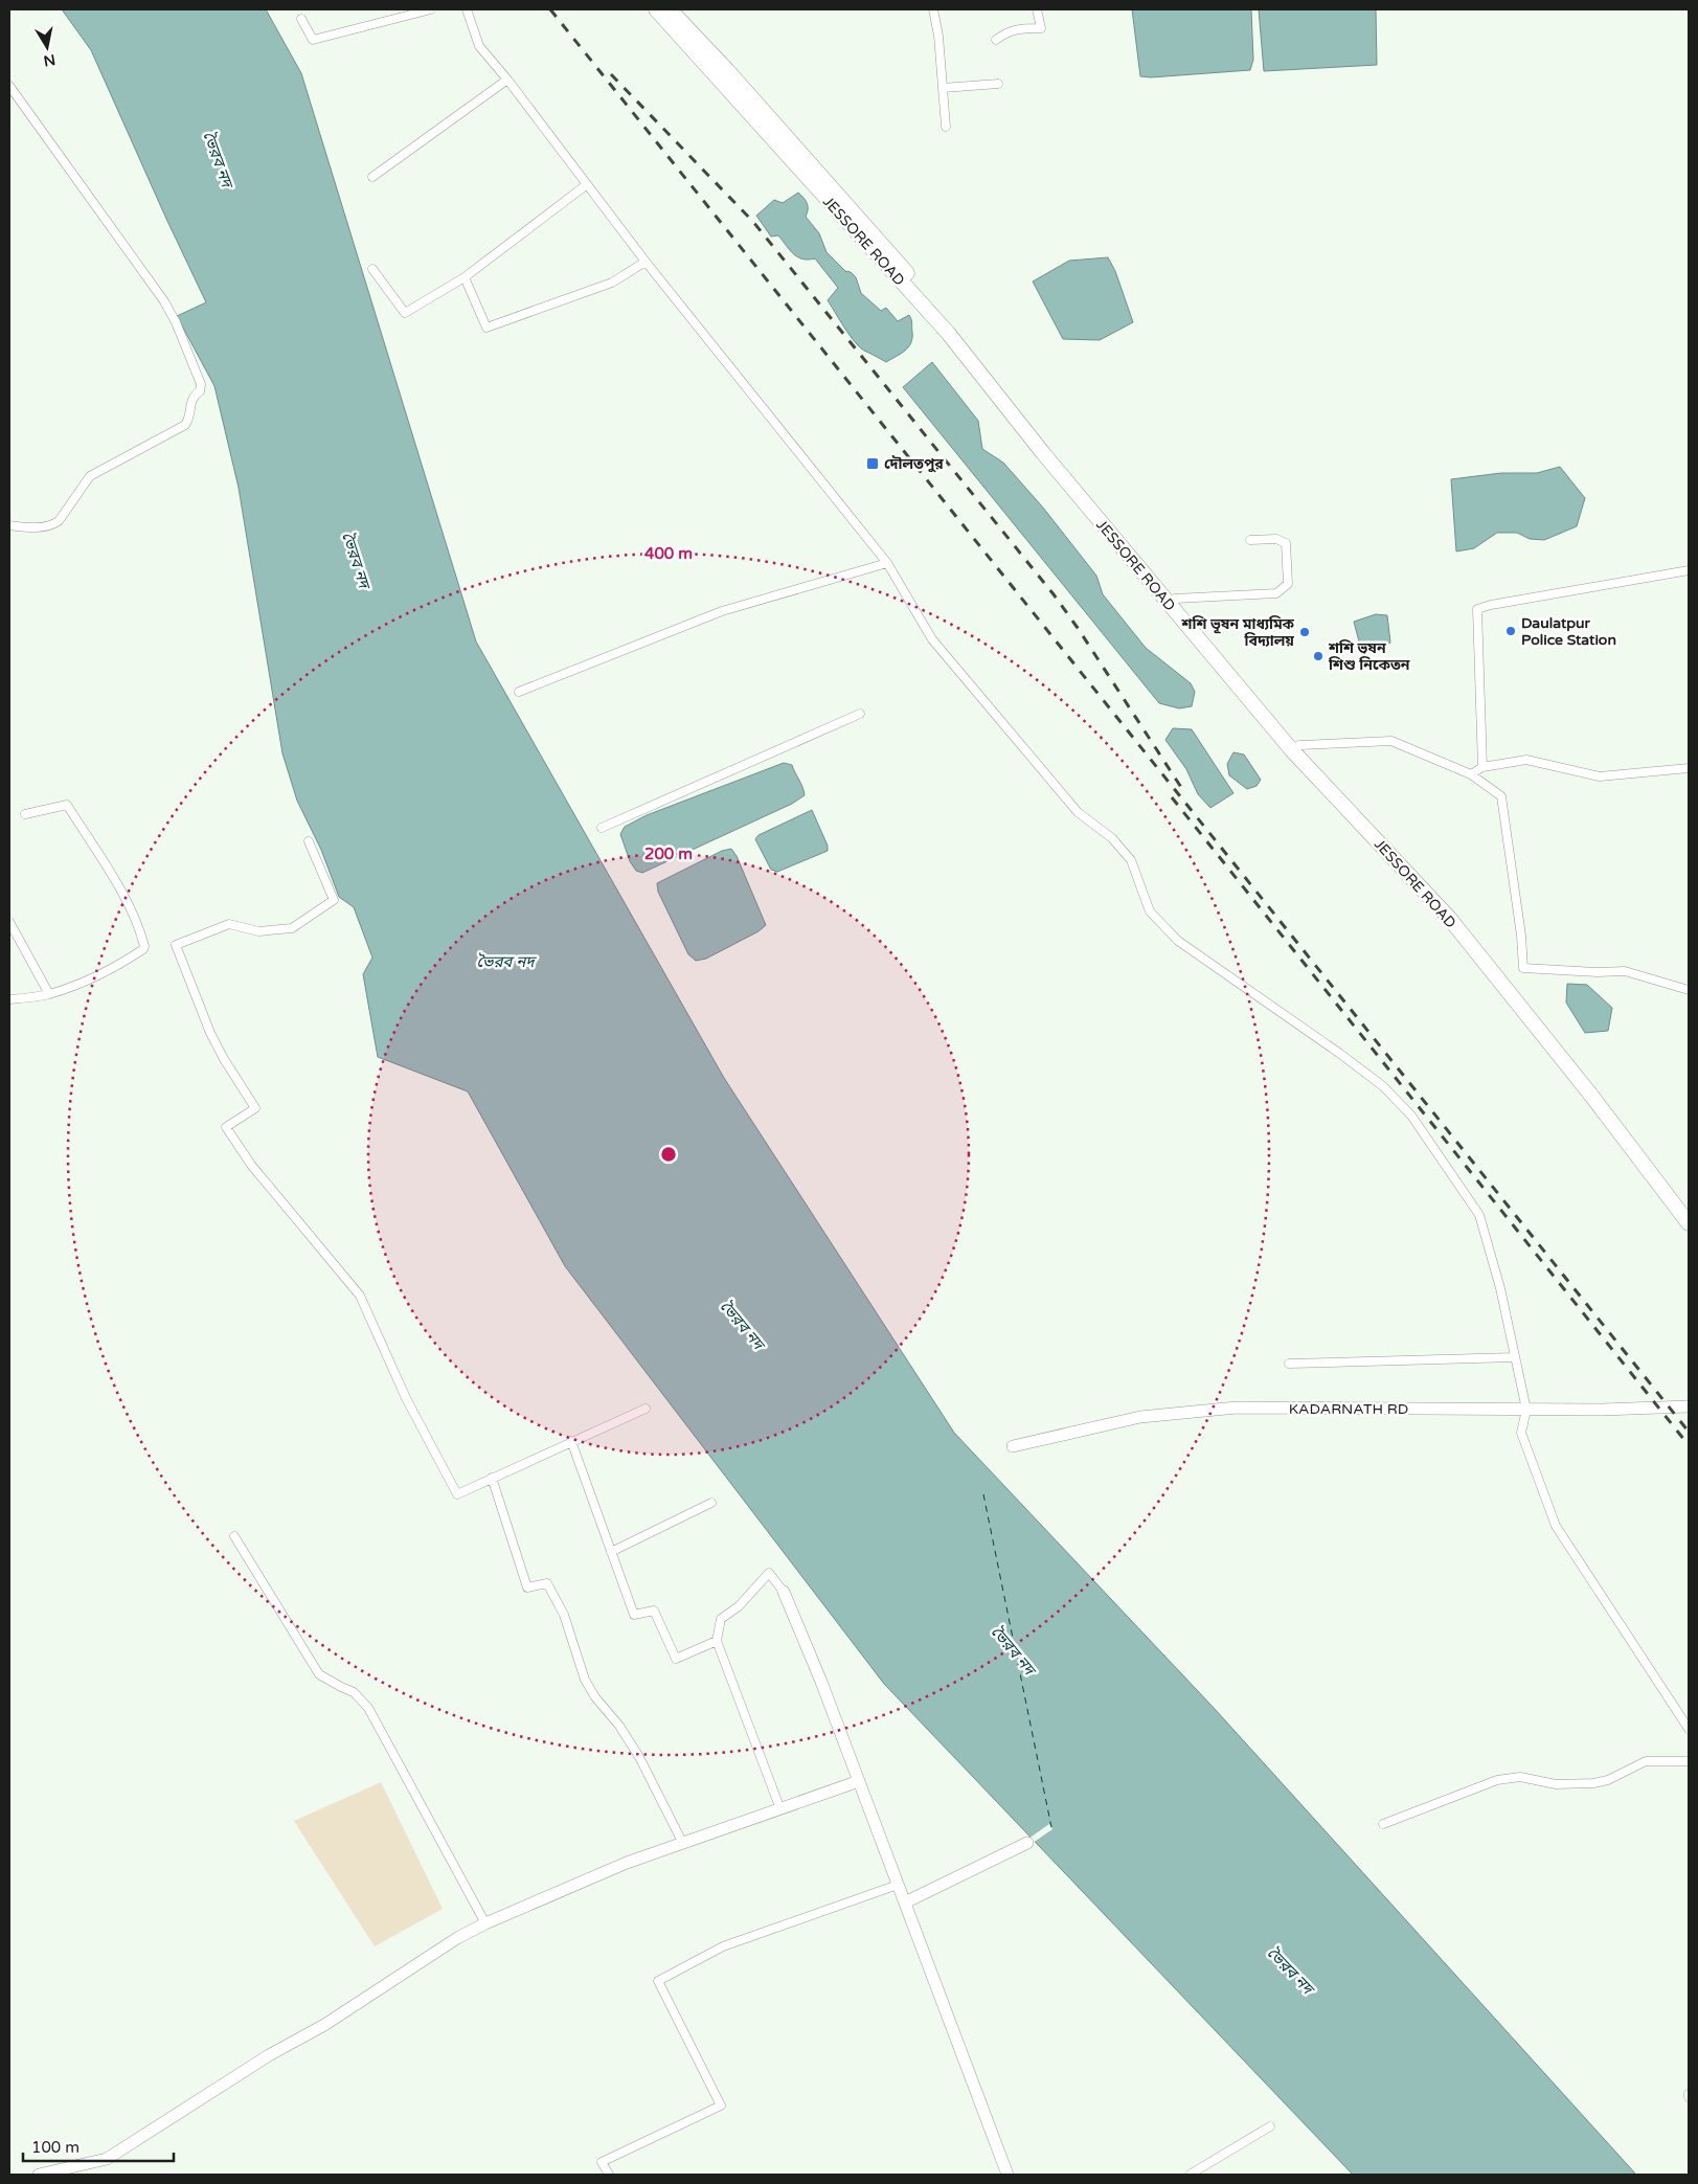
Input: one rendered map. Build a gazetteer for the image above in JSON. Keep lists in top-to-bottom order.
{
  "streets": {
    "highway": ["JESSORE ROAD"],
    "main road": ["KADARNATH RD"]
  },
  "water": ["ভৈরব নদ"],
  "places": {
    "transit": ["দৌলতপুর"],
    "other": ["Daulatpur Police Station", "শশি ভূষন মাধ্যমিক বিদ্যালয়", "শশি ভূষন শিশু নিকেতন"]
  },
  "scale_bar": "100 m",
  "north": "bottom",
  "rings": ["400 m", "200 m"]
}
